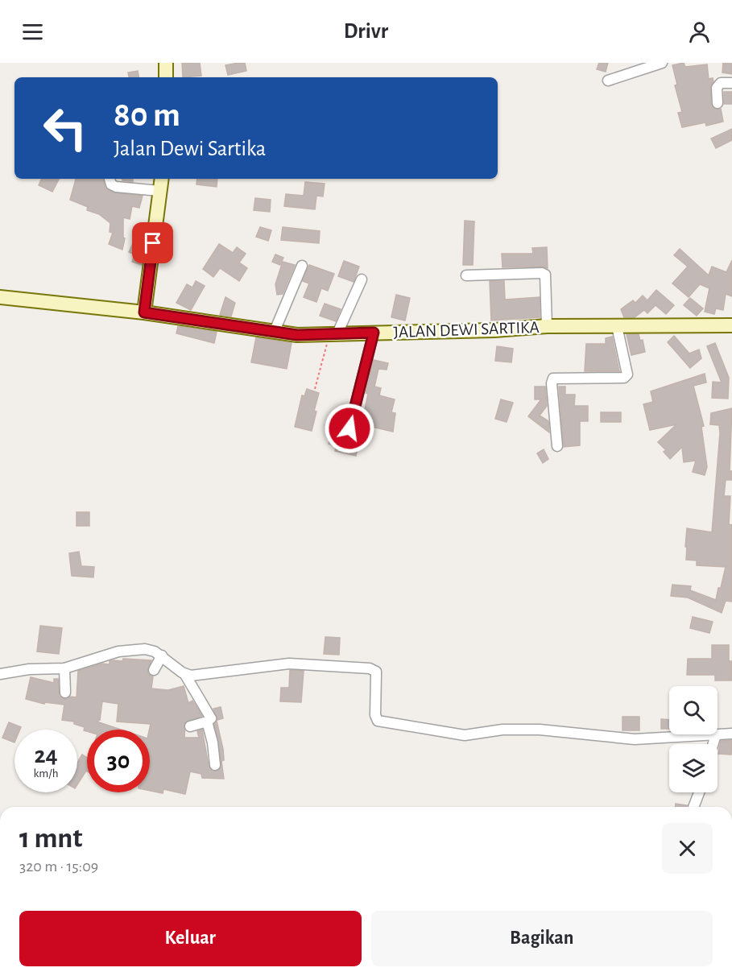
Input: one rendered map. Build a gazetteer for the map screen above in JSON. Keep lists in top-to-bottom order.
{
  "streets": {
    "street": ["JALAN DEWI SARTIKA"]
  },
  "page": {
    "header": "Drivr",
    "turn": ["80 m", "Jalan Dewi Sartika"],
    "speed": "24 km/h",
    "limit": "30",
    "heading": ["1 mnt", "320 m · 15:09"],
    "buttons": ["Keluar", "Bagikan"]
  }
}
